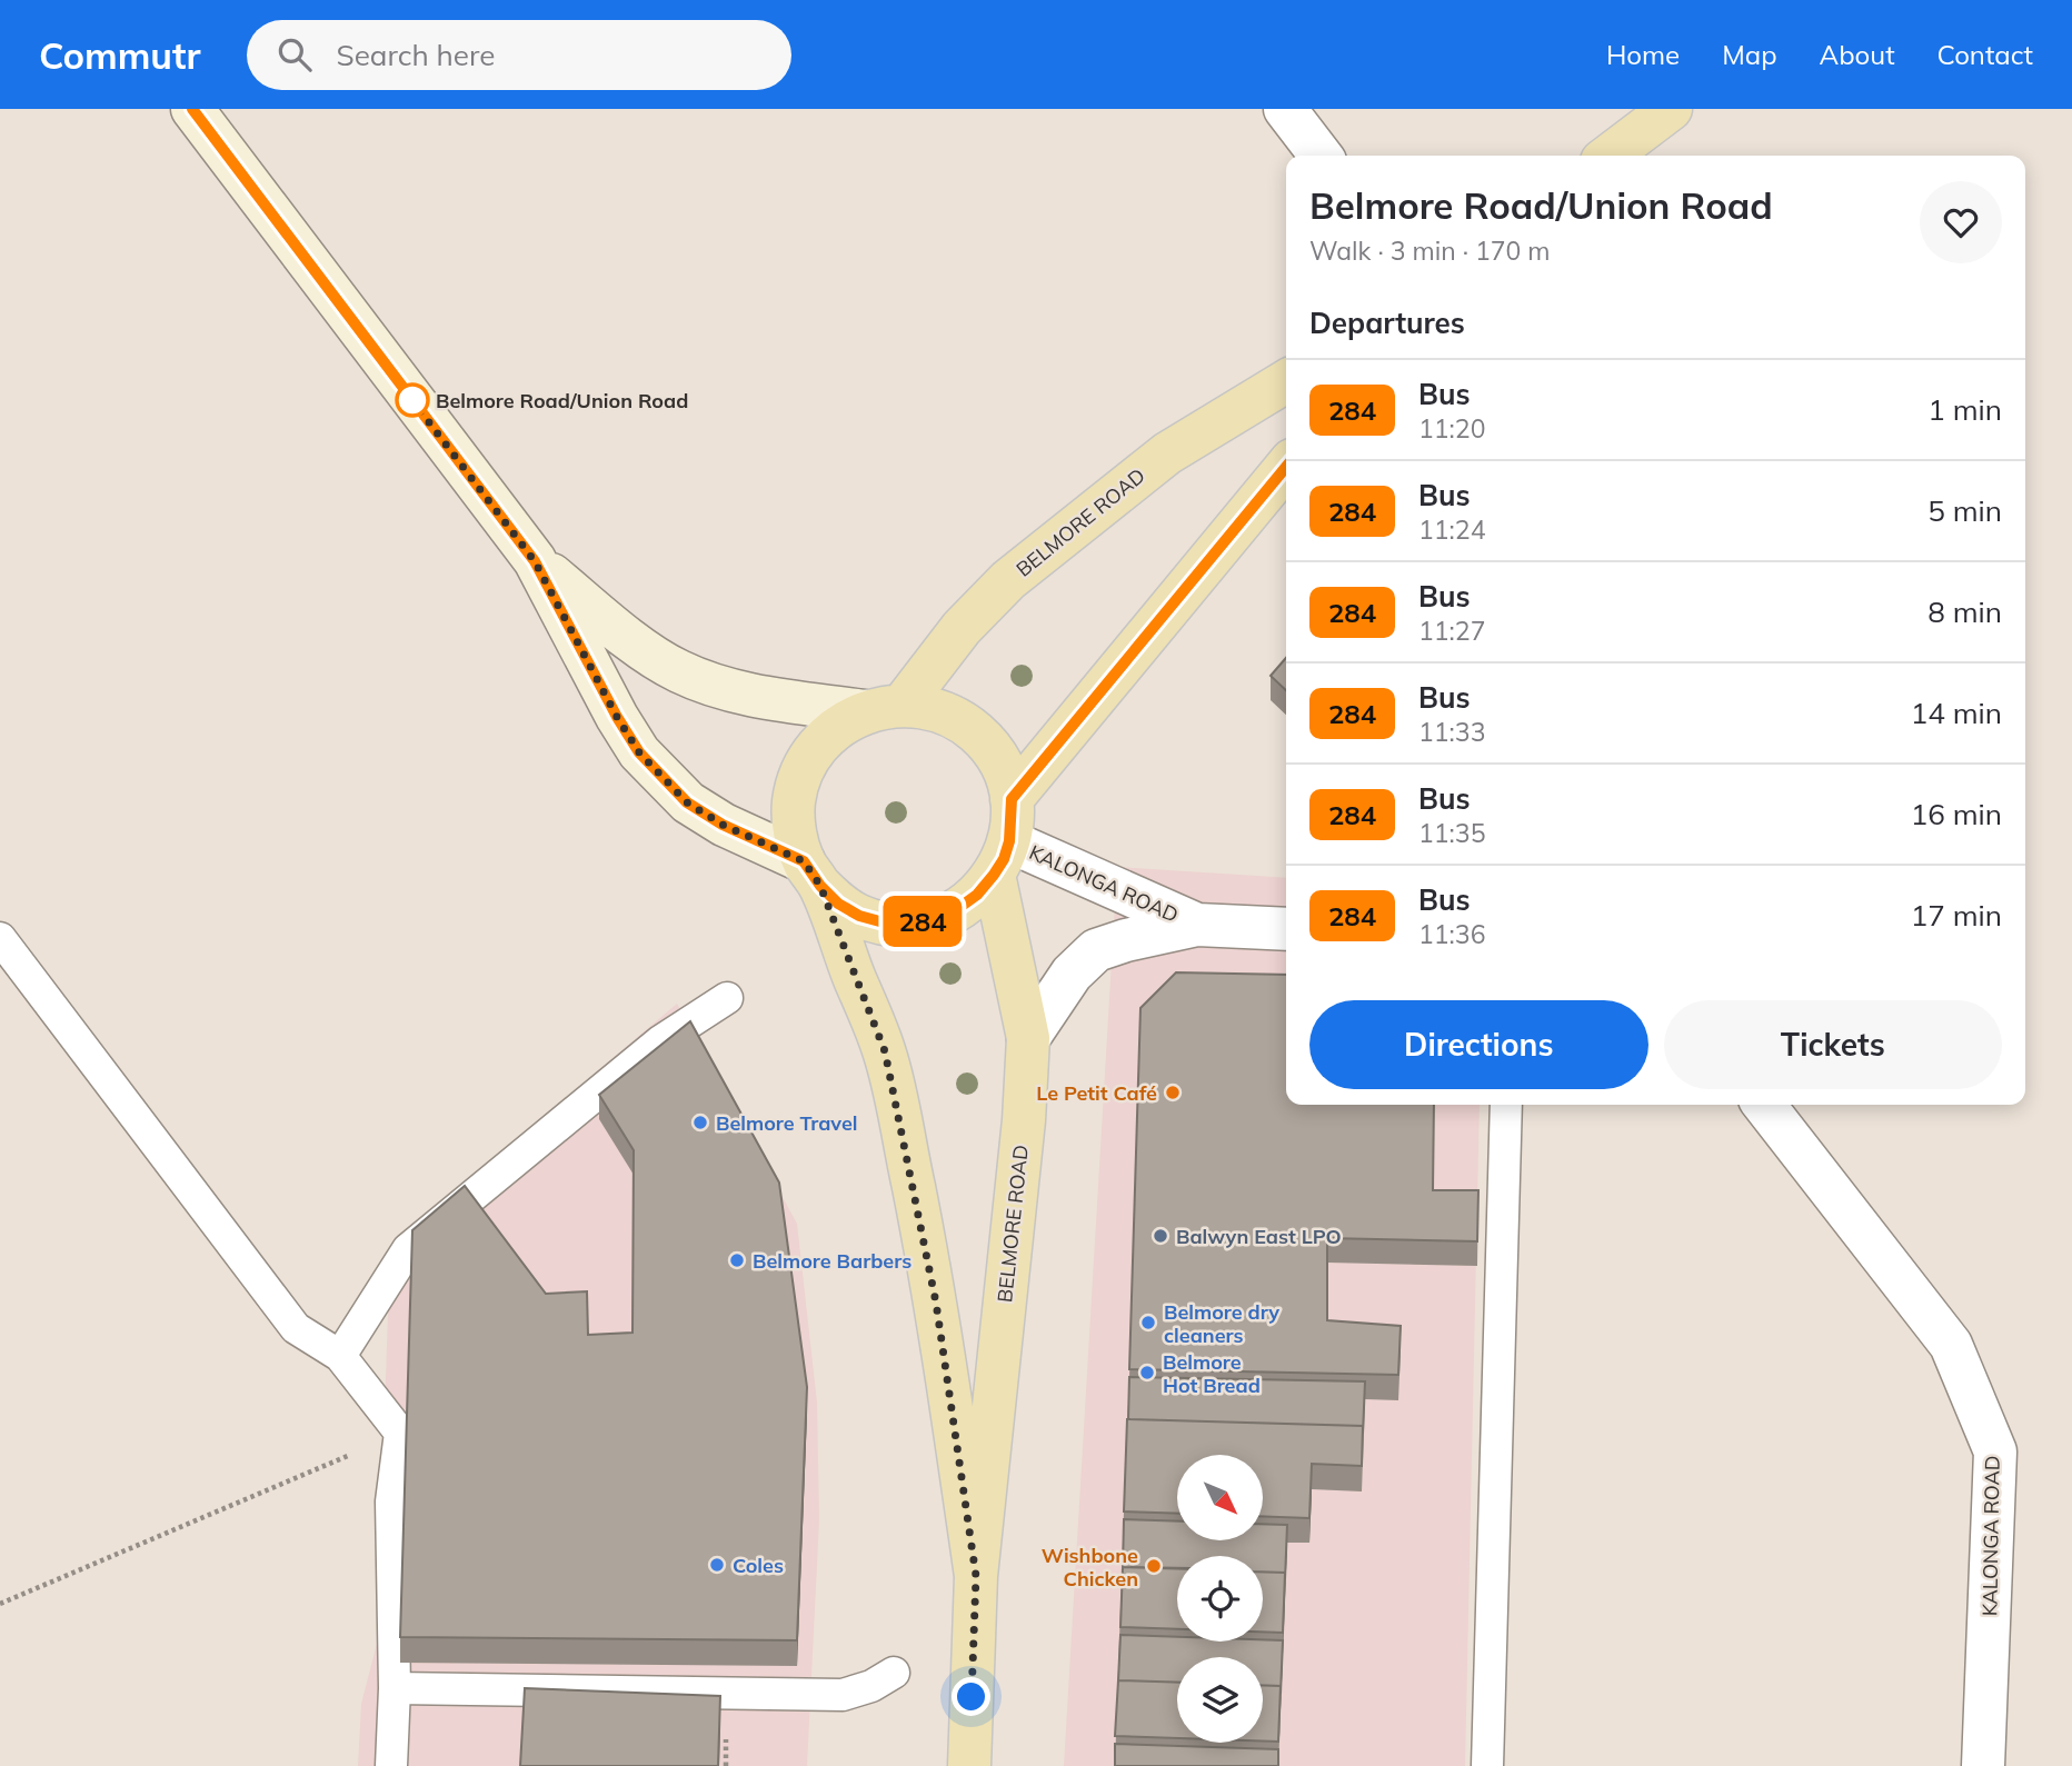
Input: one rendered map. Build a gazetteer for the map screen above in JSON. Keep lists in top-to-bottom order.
{
  "streets": {
    "main road": ["BELMORE ROAD"],
    "street": ["KALONGA ROAD"]
  },
  "crossings": [
    ["BELMORE ROAD", "KALONGA ROAD"]
  ],
  "places": [
    "Belmore Road/Union Road",
    "Le Petit Café",
    "Belmore Travel",
    "Balwyn East LPO",
    "Belmore Barbers",
    "Belmore dry cleaners",
    "Belmore Hot Bread",
    "Coles",
    "Wishbone Chicken"
  ],
  "lines": ["bus line 284"],
  "north": "bottom right",
  "page": {
    "header": "Commutr",
    "search": "Search here",
    "nav": [
      "Home",
      "Map",
      "About",
      "Contact"
    ],
    "on_map": "284",
    "heading": [
      ["Belmore Road/Union Road", "Walk · 3 min · 170 m"],
      "Departures"
    ],
    "list": [
      {
        "mark": "284",
        "name": "Bus",
        "note": "11:20",
        "value": "1 min"
      },
      {
        "mark": "284",
        "name": "Bus",
        "note": "11:24",
        "value": "5 min"
      },
      {
        "mark": "284",
        "name": "Bus",
        "note": "11:27",
        "value": "8 min"
      },
      {
        "mark": "284",
        "name": "Bus",
        "note": "11:33",
        "value": "14 min"
      },
      {
        "mark": "284",
        "name": "Bus",
        "note": "11:35",
        "value": "16 min"
      },
      {
        "mark": "284",
        "name": "Bus",
        "note": "11:36",
        "value": "17 min"
      }
    ],
    "buttons": ["Directions", "Tickets"]
  }
}
